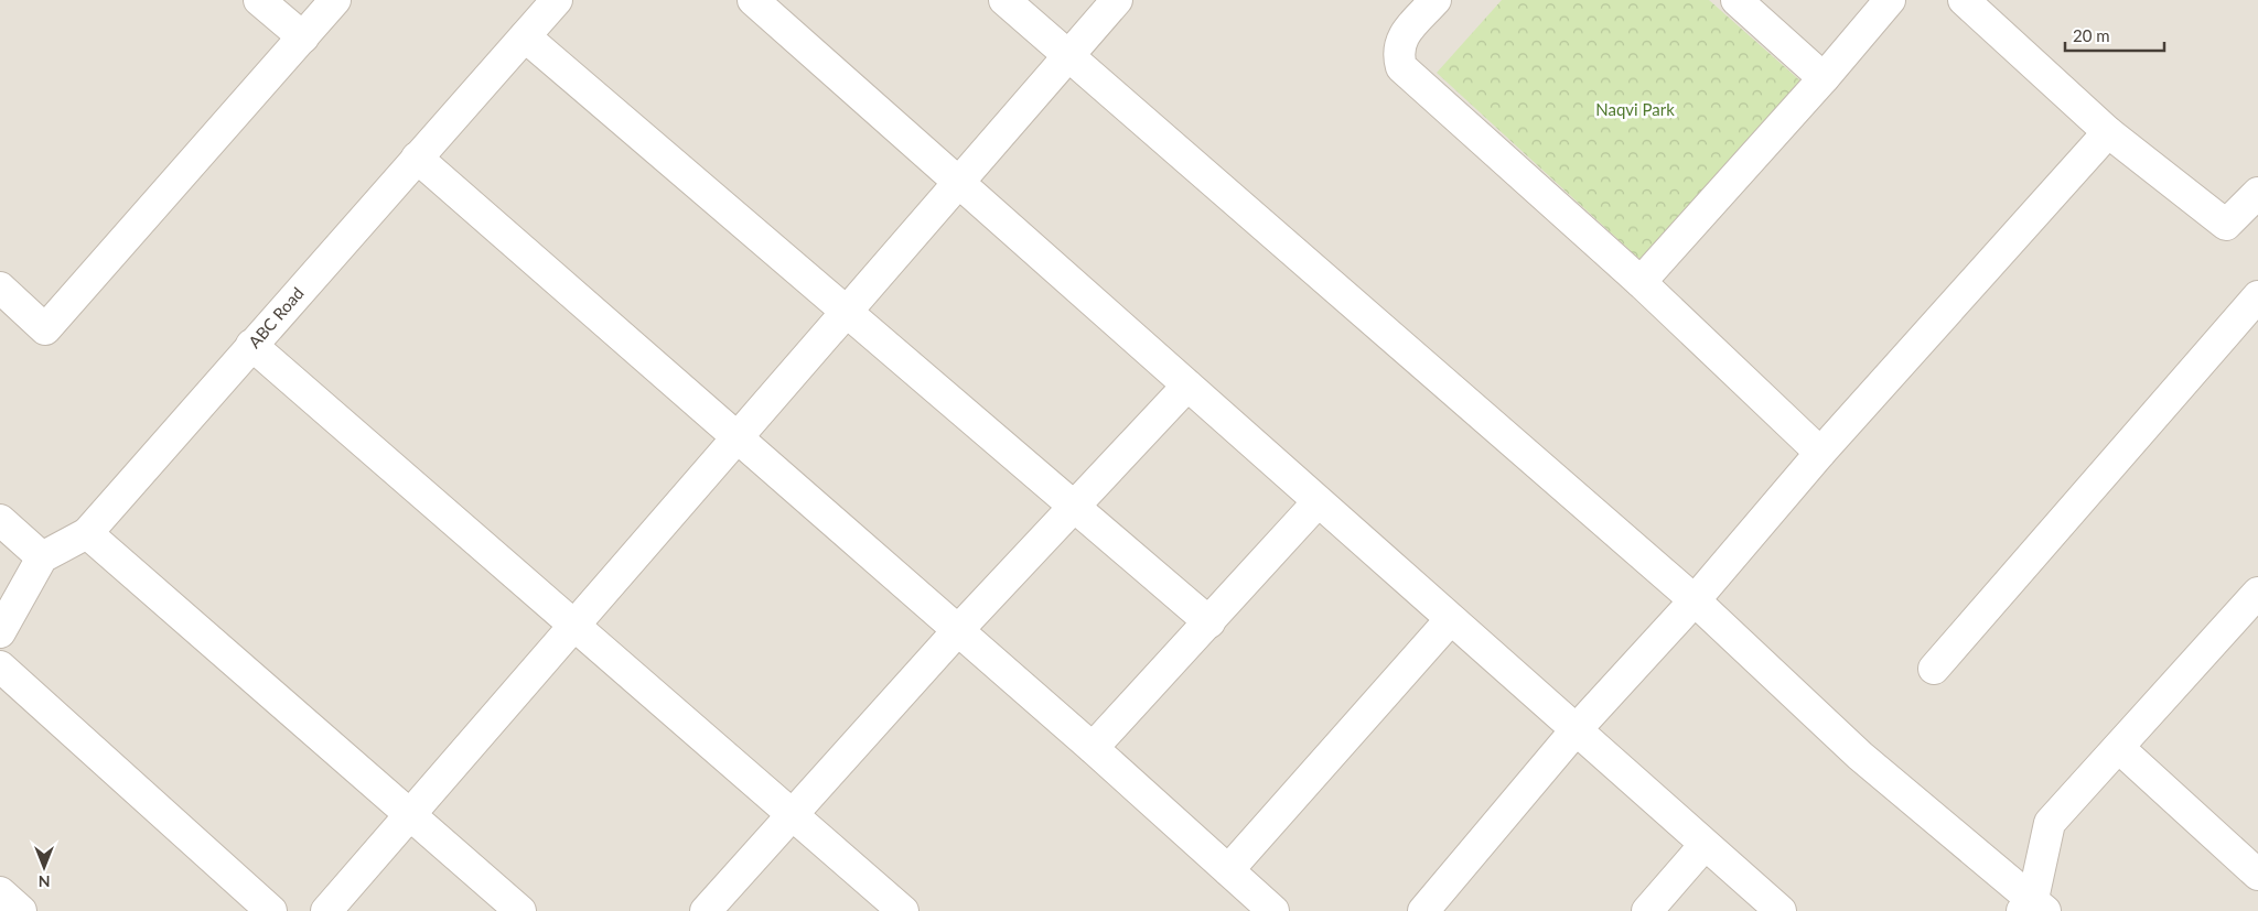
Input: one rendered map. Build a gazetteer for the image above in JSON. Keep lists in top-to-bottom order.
{
  "streets": {
    "street": ["ABC Road"]
  },
  "parks": ["Naqvi Park"],
  "scale_bar": "20 m",
  "north": "bottom"
}
